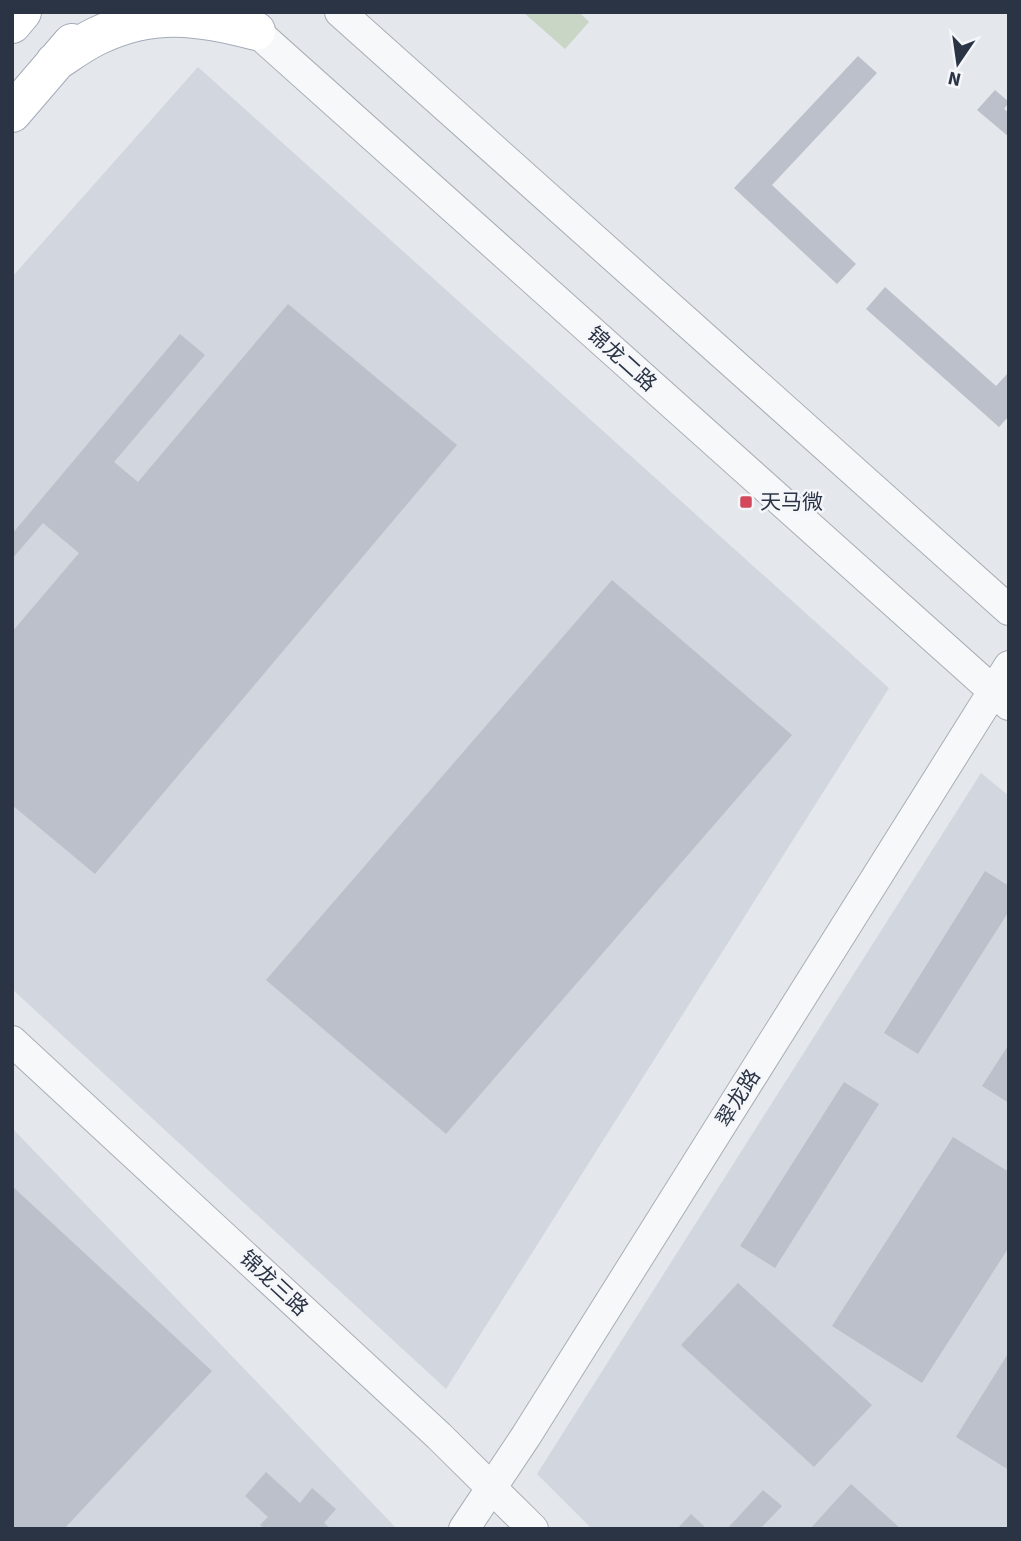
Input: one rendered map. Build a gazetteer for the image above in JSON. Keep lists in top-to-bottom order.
{
  "streets": {
    "street": ["锦龙二路", "翠龙路", "锦龙三路"]
  },
  "crossings": [
    ["锦龙二路", "翠龙路"],
    ["翠龙路", "锦龙三路"]
  ],
  "places": {
    "transit": ["天马微"]
  },
  "north": "bottom"
}
